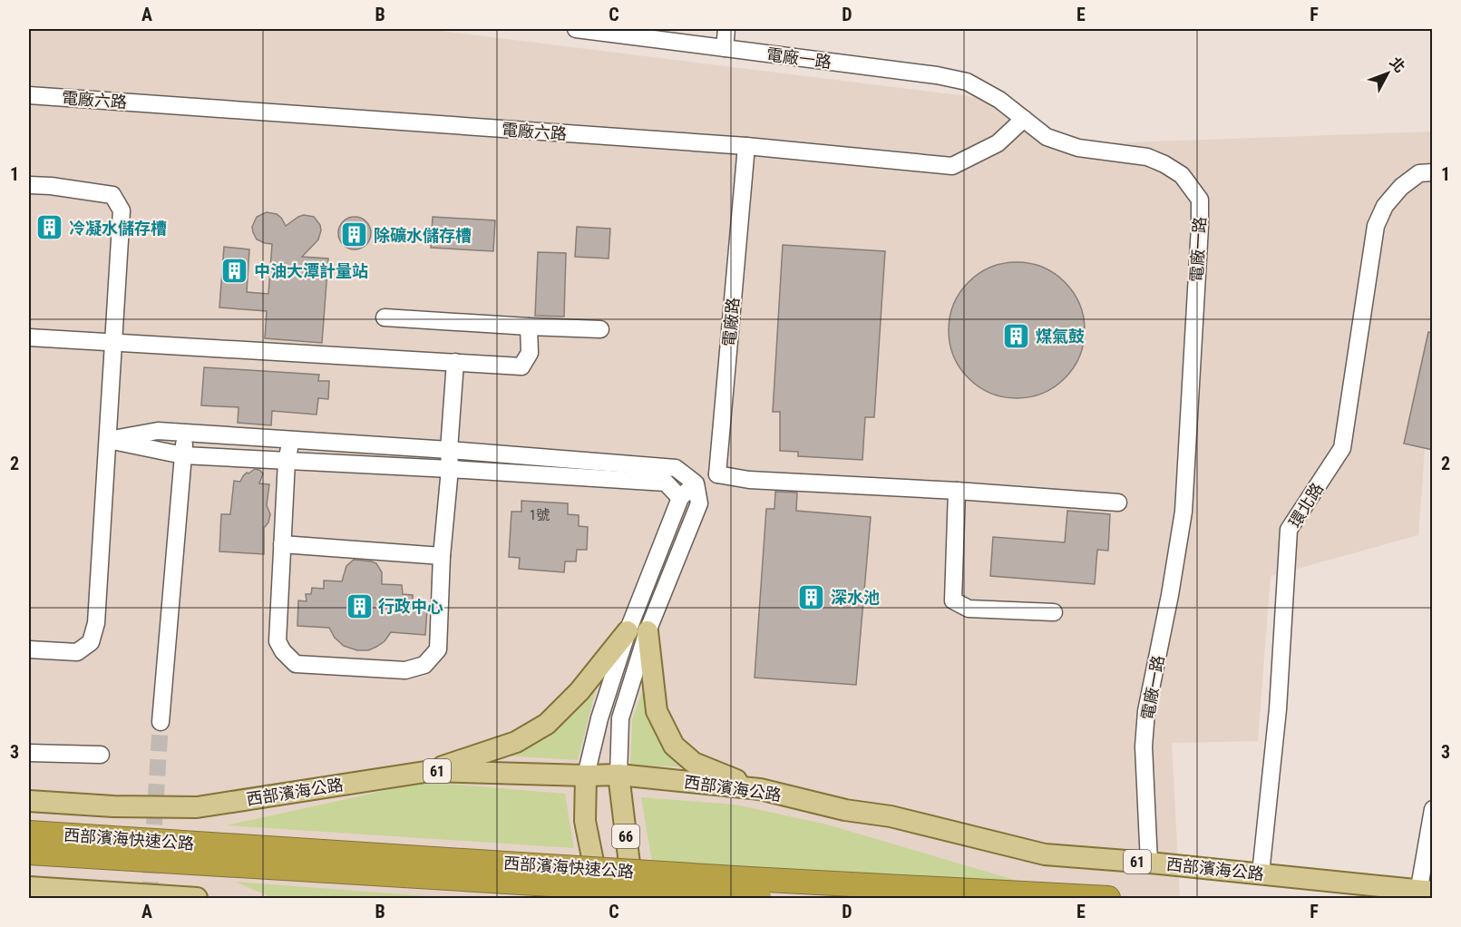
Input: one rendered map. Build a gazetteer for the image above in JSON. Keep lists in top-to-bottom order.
{
  "streets": {
    "highway": ["西部濱海快速公路"],
    "main road": ["61", "西部濱海公路", "66"],
    "street": [
      "電廠一路",
      "電廠六路",
      "電廠路",
      "環北路"
    ]
  },
  "crossings": [
    ["電廠一路", "電廠六路"],
    ["電廠一路", "西部濱海公路"],
    ["電廠六路", "電廠路"],
    ["環北路", "西部濱海公路"],
    ["西部濱海公路", "66"]
  ],
  "places": {
    "building": [
      "冷凝水儲存槽",
      "除礦水儲存槽",
      "中油大潭計量站",
      "煤氣鼓",
      "深水池",
      "行政中心"
    ]
  },
  "house_numbers": ["1號"],
  "north": "top right",
  "grid": {
    "columns": [
      "A",
      "B",
      "C",
      "D",
      "E",
      "F"
    ],
    "rows": ["1", "2", "3"]
  }
}
